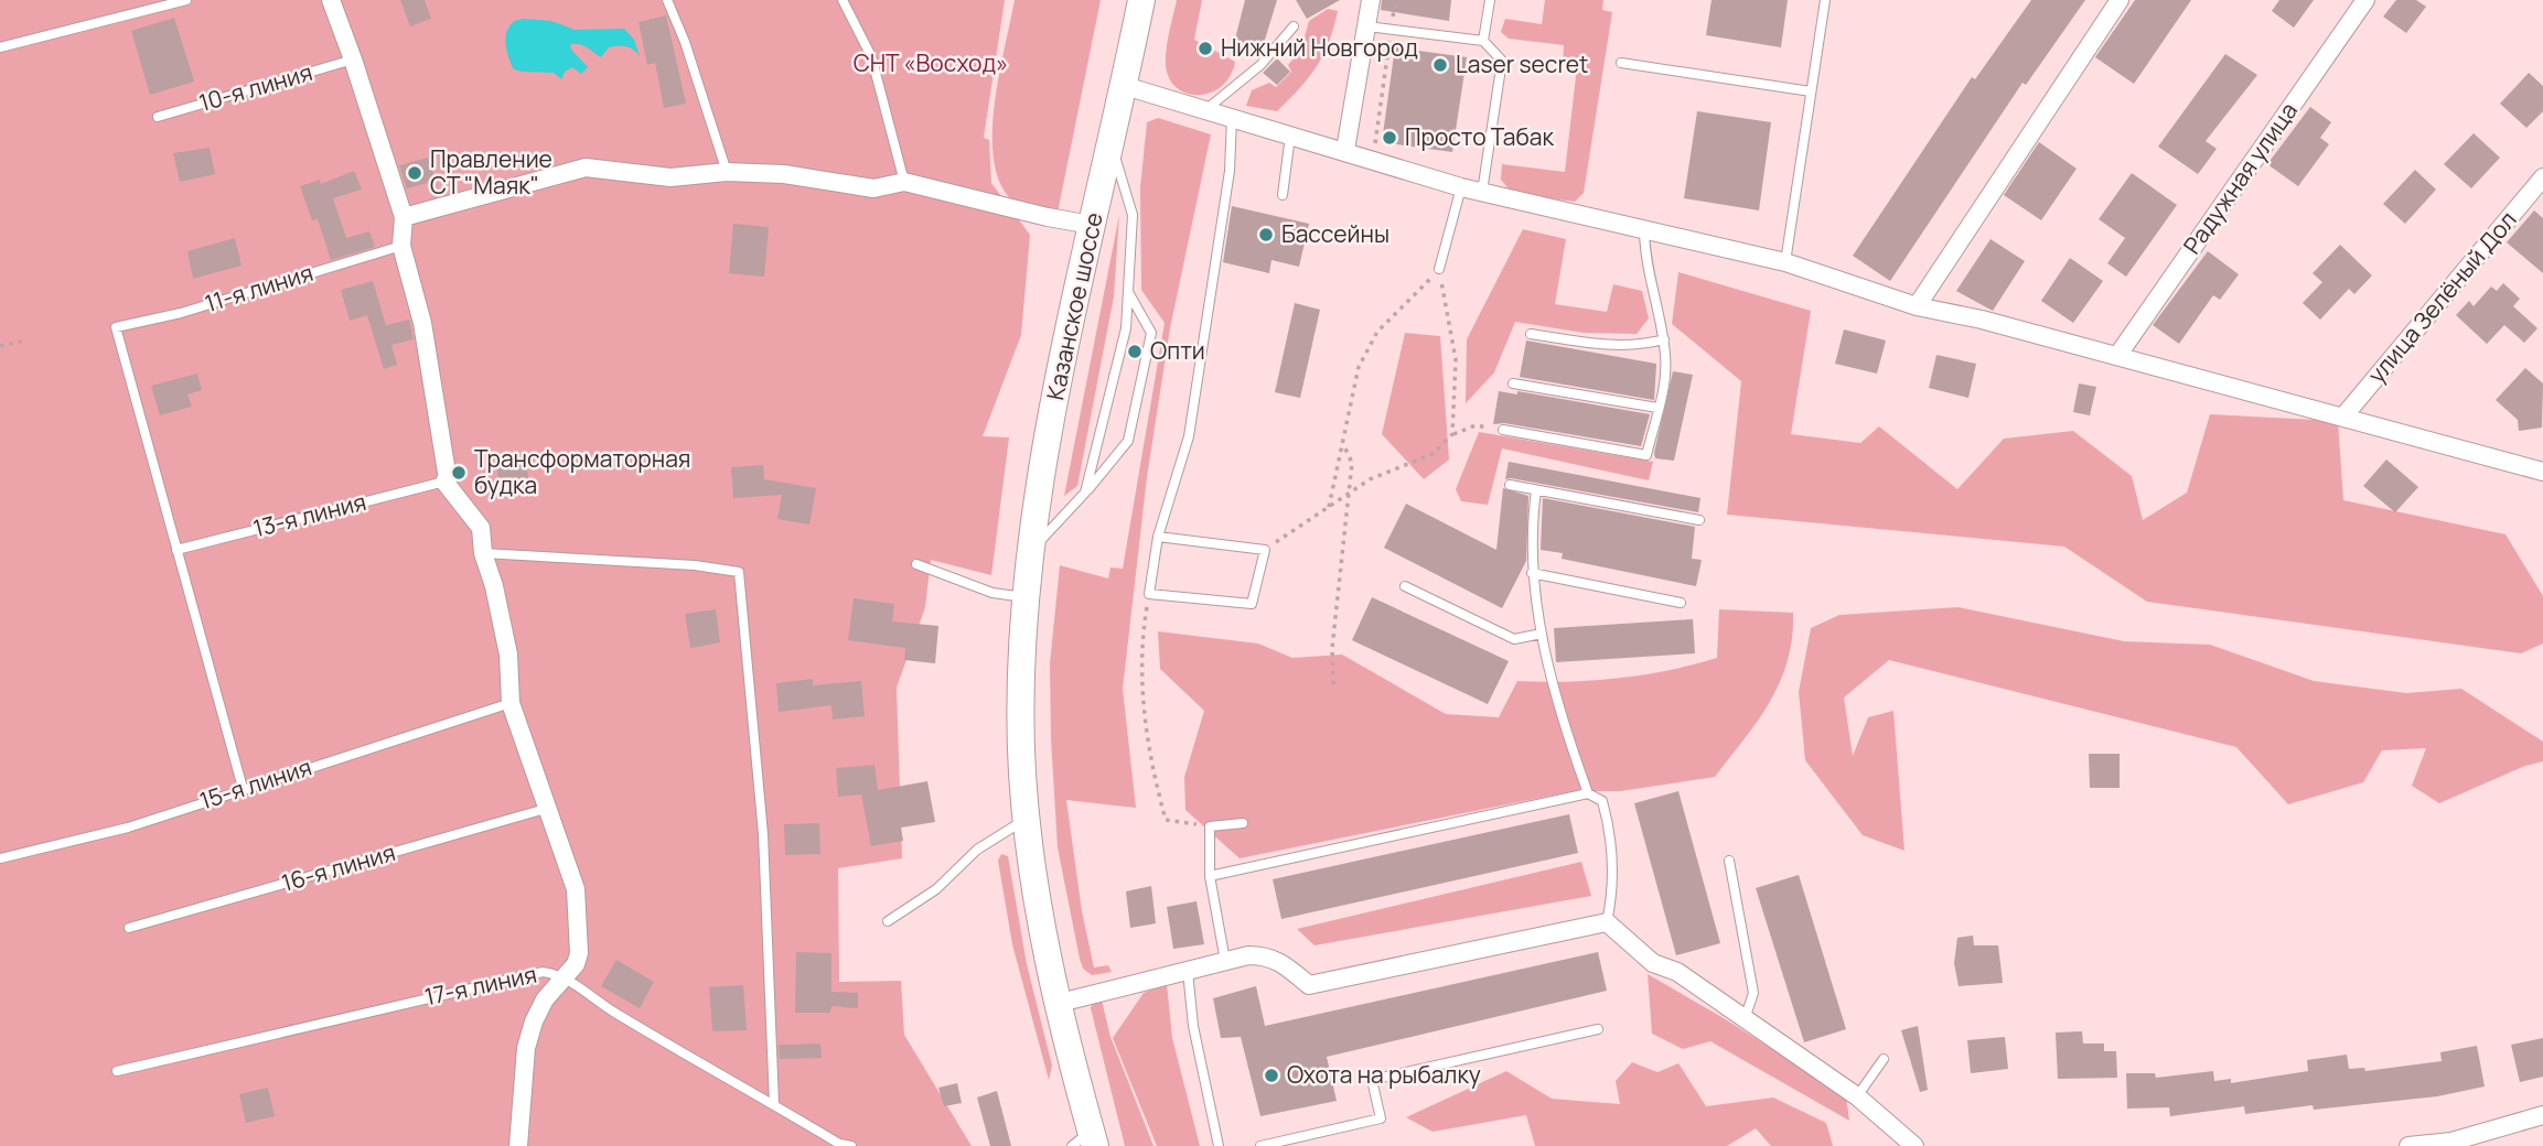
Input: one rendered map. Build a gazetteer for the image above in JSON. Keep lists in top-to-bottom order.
{
  "streets": {
    "main road": ["Казанское шоссе"],
    "street": ["Радужная улица", "улица Зелёный Дол"],
    "lane": [
      "10-я линия",
      "11-я линия",
      "13-я линия",
      "15-я линия",
      "16-я линия",
      "17-я линия"
    ]
  },
  "crossings": [
    ["11-я линия", "13-я линия"]
  ],
  "parks": ["СНТ «Восход»"],
  "places": [
    "Нижний Новгород",
    "Laser secret",
    "Просто Табак",
    "Правление СТ \"Маяк\"",
    "Бассейны",
    "Опти",
    "Трансформаторная будка",
    "Охота на рыбалку"
  ]
}
